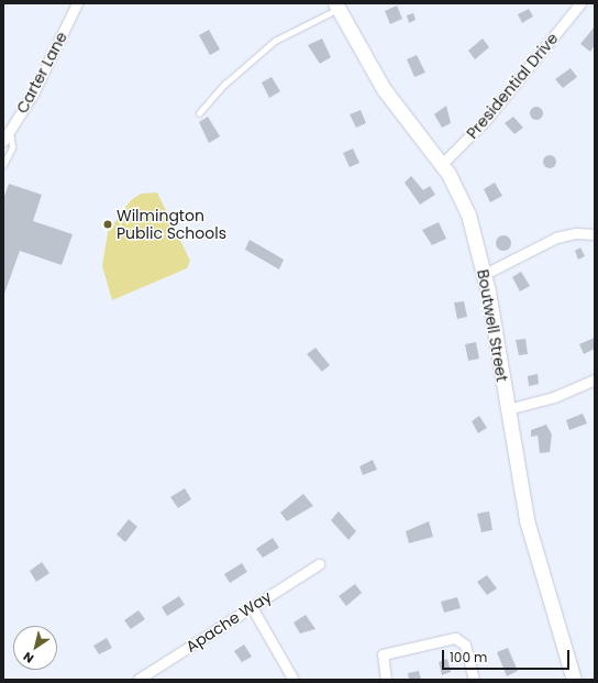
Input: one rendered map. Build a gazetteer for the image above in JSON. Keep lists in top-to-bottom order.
{
  "streets": {
    "street": [
      "Carter Lane",
      "Presidential Drive",
      "Boutwell Street",
      "Apache Way"
    ]
  },
  "crossings": [
    ["Presidential Drive", "Boutwell Street"]
  ],
  "places": ["Wilmington Public Schools"],
  "scale_bar": "100 m",
  "north": "bottom left"
}
